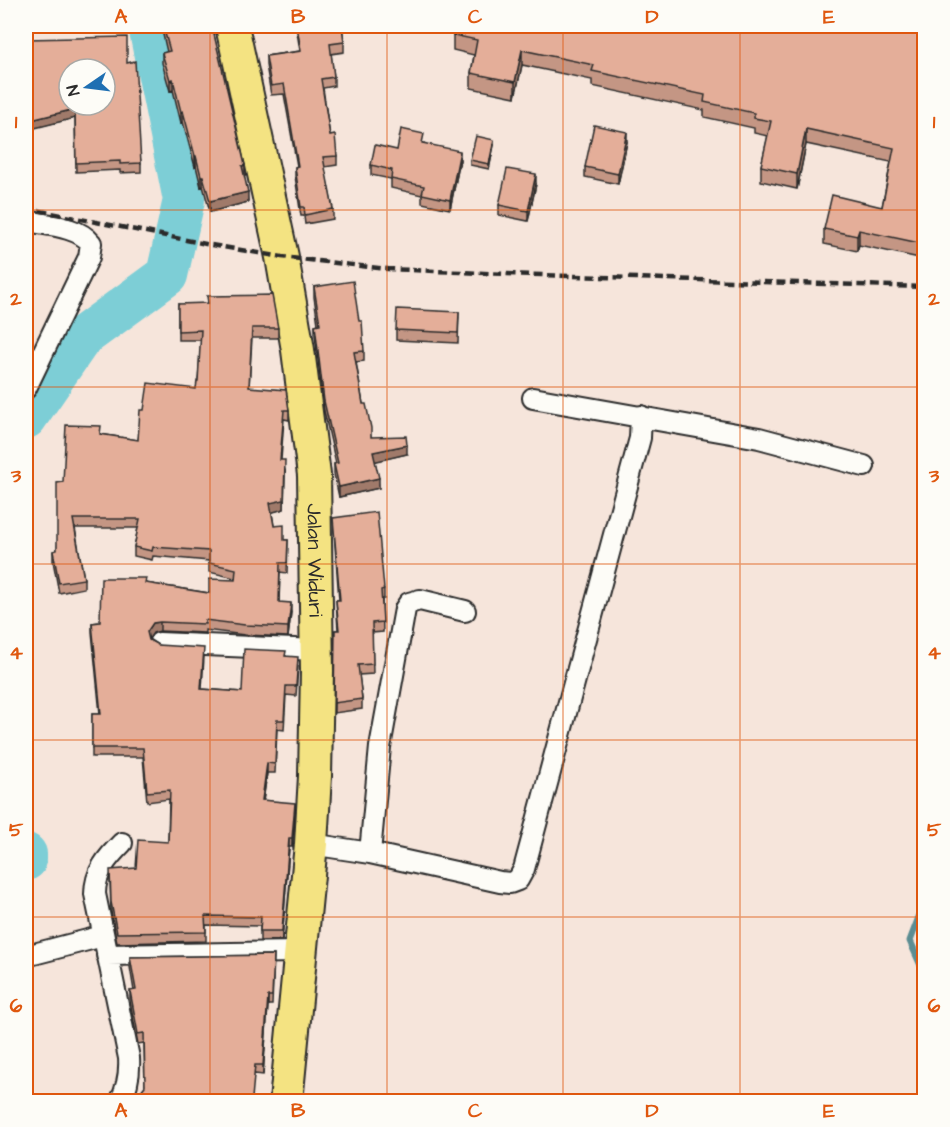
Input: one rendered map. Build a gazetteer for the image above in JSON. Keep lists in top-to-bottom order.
{
  "streets": {
    "main road": ["Jalan Widuri"]
  },
  "north": "left",
  "grid": {
    "columns": [
      "A",
      "B",
      "C",
      "D",
      "E"
    ],
    "rows": [
      "1",
      "2",
      "3",
      "4",
      "5",
      "6"
    ]
  }
}
